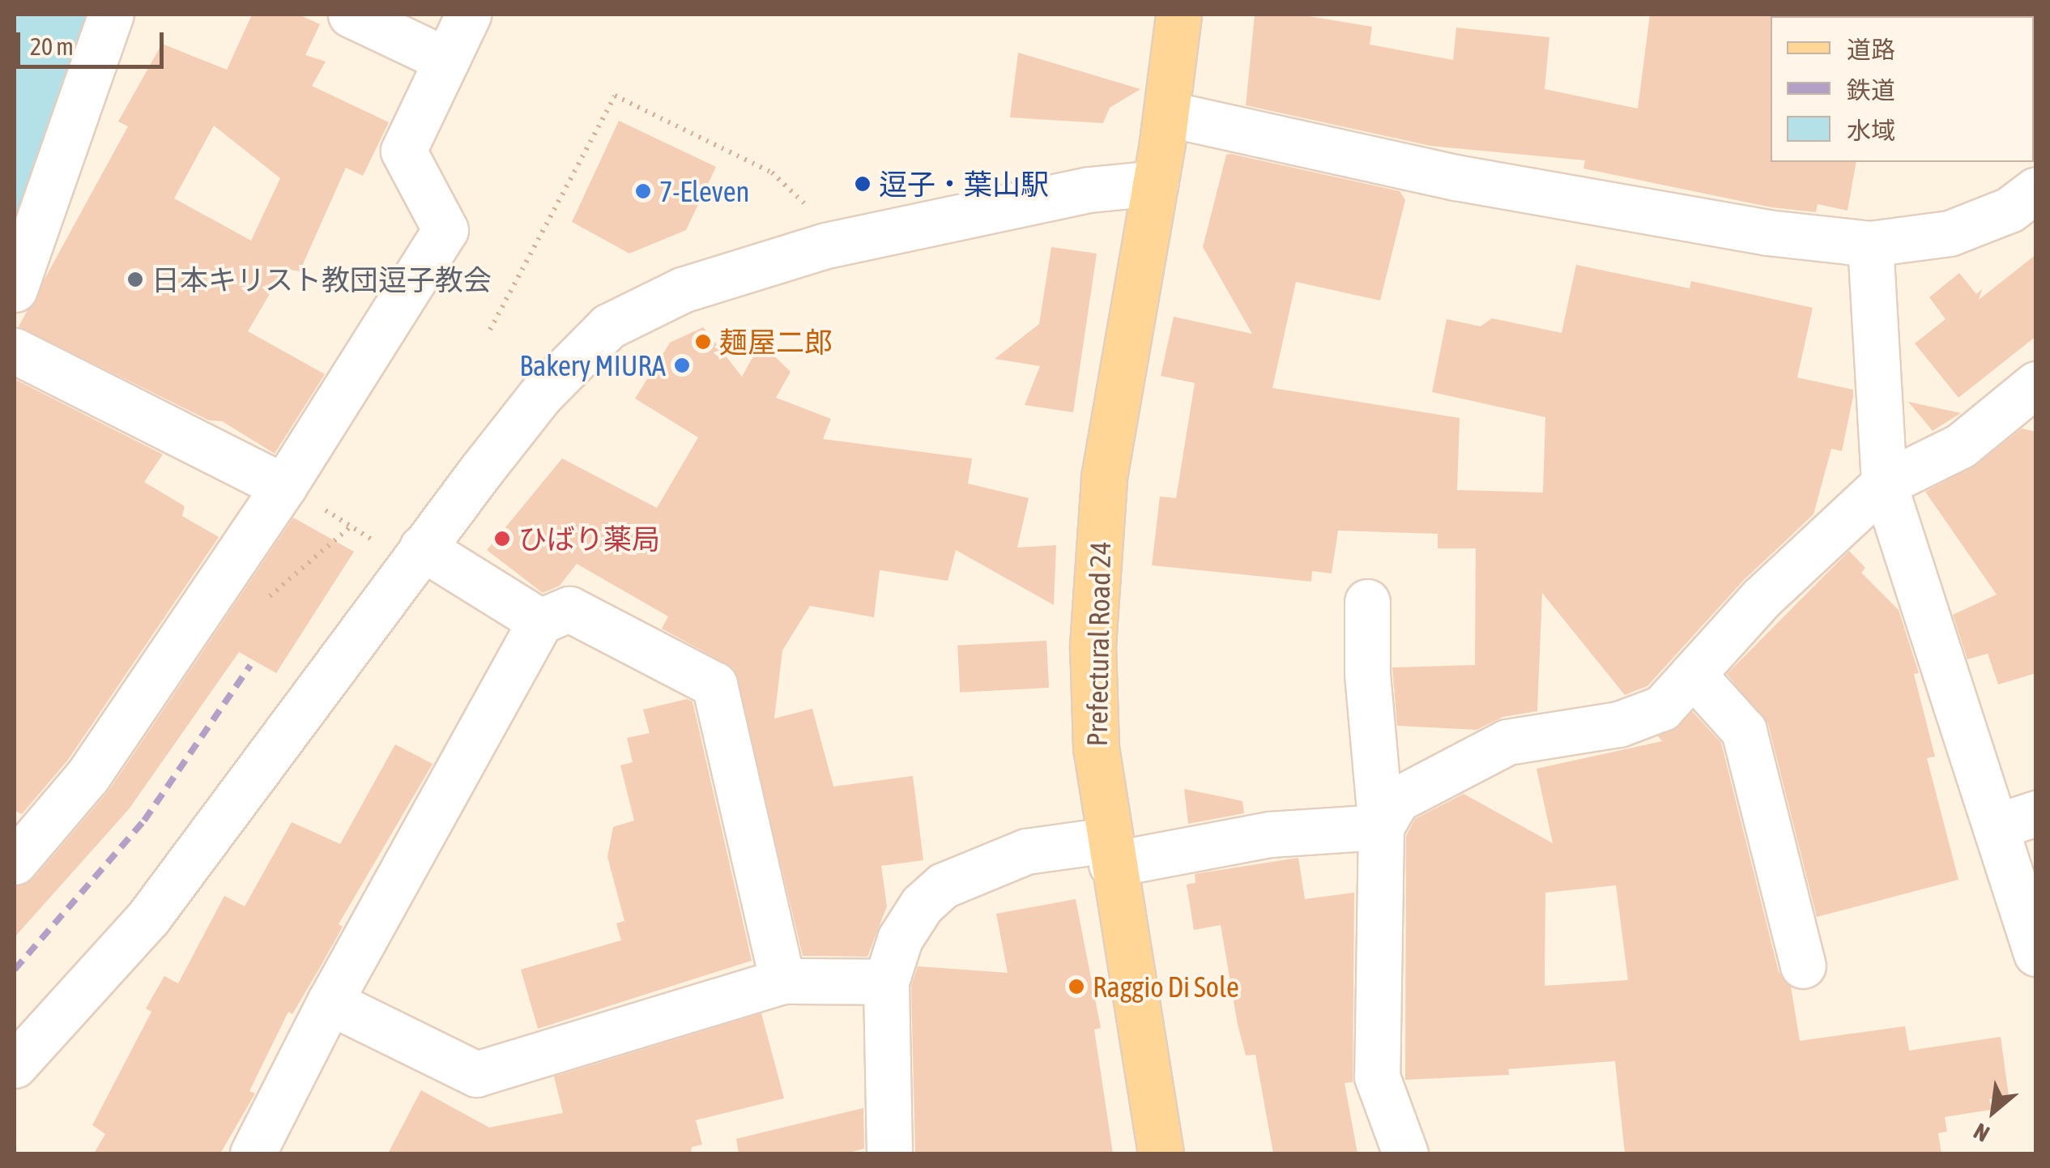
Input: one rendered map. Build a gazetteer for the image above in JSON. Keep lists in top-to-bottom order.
{
  "streets": {
    "main road": ["Prefectural Road 24"]
  },
  "places": [
    "逗子・葉山駅",
    "7-Eleven",
    "日本キリスト教団逗子教会",
    "麺屋二郎",
    "Bakery MIURA",
    "ひばり薬局",
    "Raggio Di Sole"
  ],
  "legend": ["道路", "鉄道", "水域"],
  "scale_bar": "20 m",
  "north": "bottom left"
}
